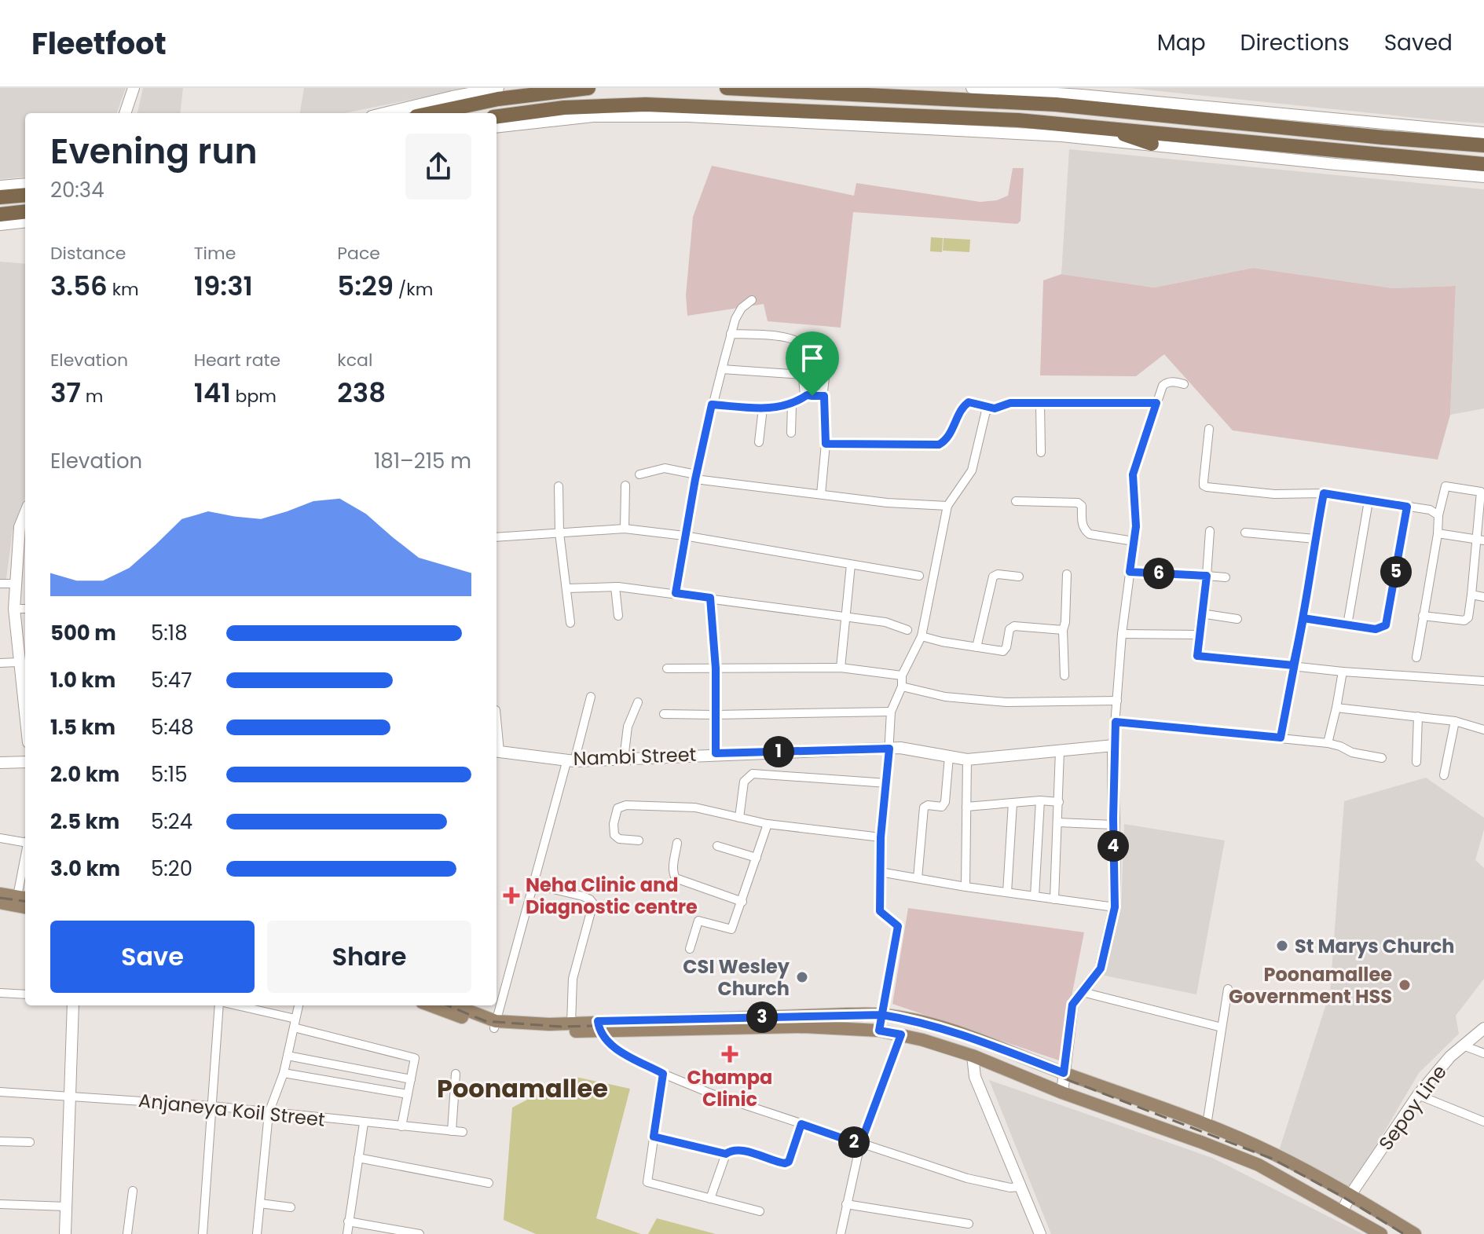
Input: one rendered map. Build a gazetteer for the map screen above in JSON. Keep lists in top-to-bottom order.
{
  "streets": {
    "street": ["Nambi Street", "Sepoy Line", "Anjaneya Koil Street"]
  },
  "districts": ["Poonamallee"],
  "places": {
    "health": ["Neha Clinic and Diagnostic centre", "Champa Clinic"],
    "other": ["St Marys Church", "CSI Wesley Church", "Poonamallee Government HSS"]
  },
  "page": {
    "header": "Fleetfoot",
    "nav": ["Map", "Directions", "Saved"],
    "heading": ["Evening run", "20:34"],
    "stats": [
      ["Distance", "3.56 km"],
      ["Time", "19:31"],
      ["Pace", "5:29 /km"],
      ["Elevation", "37 m"],
      ["Heart rate", "141 bpm"],
      ["kcal", "238"]
    ],
    "chart": ["Elevation", "181–215 m"],
    "pins": [
      "5",
      "6",
      "1",
      "4",
      "3",
      "2"
    ],
    "list": [
      {
        "name": "500 m",
        "note": "5:18"
      },
      {
        "name": "1.0 km",
        "note": "5:47"
      },
      {
        "name": "1.5 km",
        "note": "5:48"
      },
      {
        "name": "2.0 km",
        "note": "5:15"
      },
      {
        "name": "2.5 km",
        "note": "5:24"
      },
      {
        "name": "3.0 km",
        "note": "5:20"
      }
    ],
    "buttons": ["Save", "Share"]
  }
}
